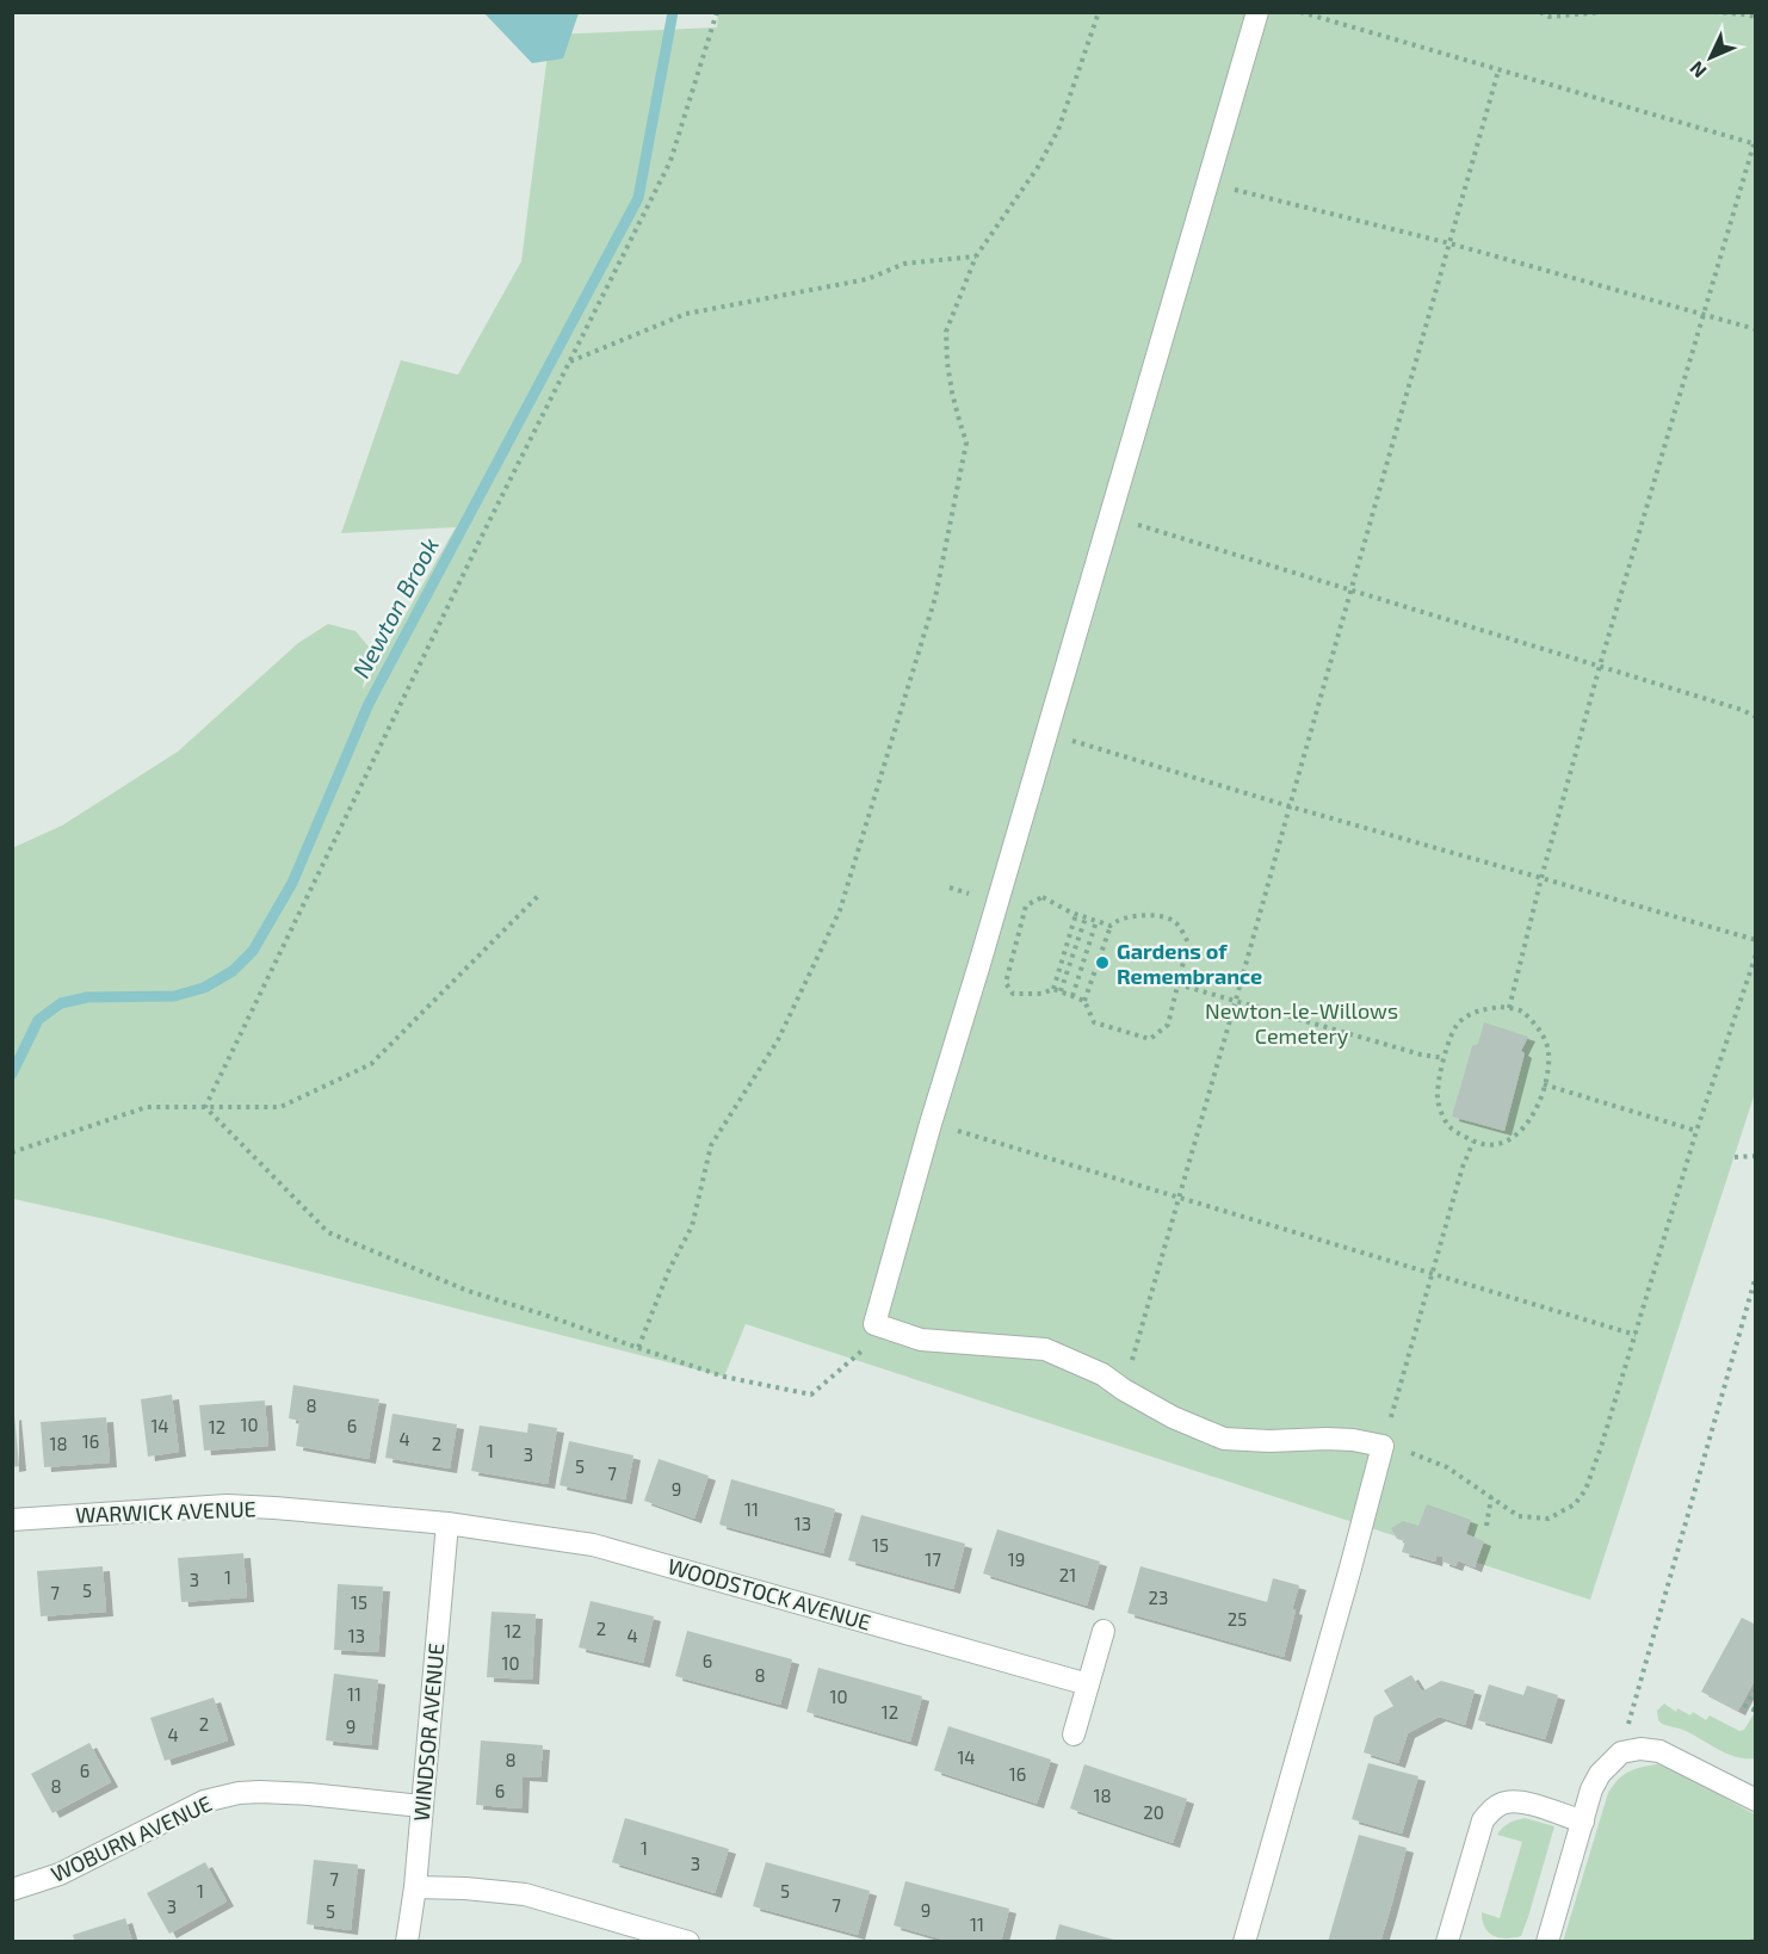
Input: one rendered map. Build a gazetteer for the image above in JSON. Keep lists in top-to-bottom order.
{
  "streets": {
    "street": [
      "WARWICK AVENUE",
      "WOODSTOCK AVENUE",
      "WINDSOR AVENUE",
      "WOBURN AVENUE"
    ]
  },
  "crossings": [
    ["WARWICK AVENUE", "WOODSTOCK AVENUE"],
    ["WARWICK AVENUE", "WINDSOR AVENUE"],
    ["WOODSTOCK AVENUE", "WINDSOR AVENUE"],
    ["WINDSOR AVENUE", "WOBURN AVENUE"]
  ],
  "water": ["Newton Brook"],
  "parks": ["Newton-le-Willows Cemetery"],
  "places": ["Gardens of Remembrance"],
  "house_numbers": [
    "8",
    "10",
    "14",
    "6",
    "12",
    "4",
    "16",
    "18",
    "2",
    "1",
    "3",
    "5",
    "7",
    "9",
    "11",
    "13",
    "15",
    "17",
    "19",
    "21",
    "1",
    "3",
    "5",
    "7",
    "23",
    "15",
    "25",
    "2",
    "12",
    "13",
    "4",
    "6",
    "10",
    "8",
    "11",
    "10",
    "12",
    "2",
    "9",
    "4",
    "14",
    "8",
    "6",
    "16",
    "8",
    "6",
    "18",
    "20",
    "1",
    "3",
    "7",
    "1",
    "5",
    "7",
    "3",
    "9",
    "5",
    "11"
  ],
  "north": "bottom left"
}
